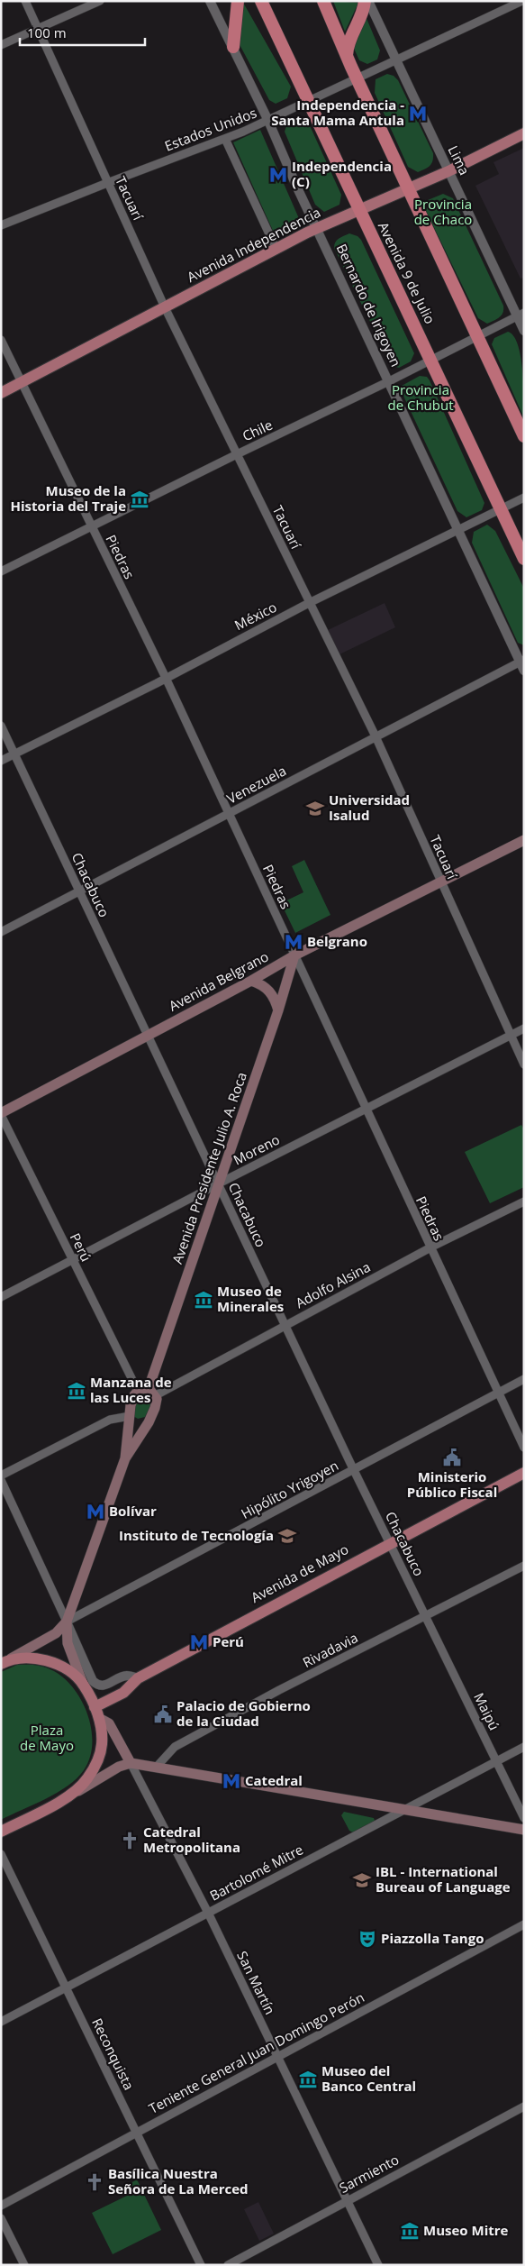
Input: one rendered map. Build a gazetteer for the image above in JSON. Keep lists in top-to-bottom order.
{
  "streets": {
    "highway": ["Avenida 9 de Julio"],
    "main road": [
      "Avenida Independencia",
      "Avenida Belgrano",
      "Avenida Presidente Julio A. Roca",
      "Avenida de Mayo"
    ],
    "street": [
      "Estados Unidos",
      "Lima",
      "Tacuarí",
      "Bernardo de Irigoyen",
      "Chile",
      "Piedras",
      "México",
      "Venezuela",
      "Chacabuco",
      "Moreno",
      "Perú",
      "Adolfo Alsina",
      "Hipólito Yrigoyen",
      "Rivadavia",
      "Maipú",
      "Bartolomé Mitre",
      "San Martín",
      "Teniente General Juan Domingo Perón",
      "Reconquista",
      "Sarmiento"
    ]
  },
  "crossings": [
    ["Estados Unidos", "Lima"],
    ["Estados Unidos", "Tacuarí"],
    ["Estados Unidos", "Avenida 9 de Julio"],
    ["Estados Unidos", "Bernardo de Irigoyen"],
    ["Lima", "Avenida Independencia"],
    ["Lima", "Chile"],
    ["Tacuarí", "Avenida Independencia"],
    ["Tacuarí", "Chile"],
    ["Tacuarí", "México"],
    ["Tacuarí", "Venezuela"],
    ["Tacuarí", "Avenida Belgrano"],
    ["Tacuarí", "Moreno"],
    ["Avenida Independencia", "Avenida 9 de Julio"],
    ["Avenida Independencia", "Bernardo de Irigoyen"],
    ["Avenida Independencia", "Piedras"],
    ["Avenida 9 de Julio", "Chile"],
    ["Avenida 9 de Julio", "México"],
    ["Bernardo de Irigoyen", "Chile"],
    ["Bernardo de Irigoyen", "México"],
    ["Bernardo de Irigoyen", "Venezuela"],
    ["Chile", "Piedras"],
    ["Piedras", "México"],
    ["Piedras", "Venezuela"],
    ["Piedras", "Avenida Belgrano"],
    ["Piedras", "Moreno"],
    ["Piedras", "Avenida Presidente Julio A. Roca"],
    ["Piedras", "Adolfo Alsina"],
    ["Piedras", "Hipólito Yrigoyen"],
    ["México", "Chacabuco"],
    ["Venezuela", "Chacabuco"],
    ["Chacabuco", "Avenida Belgrano"],
    ["Chacabuco", "Moreno"],
    ["Chacabuco", "Avenida Presidente Julio A. Roca"],
    ["Chacabuco", "Adolfo Alsina"],
    ["Chacabuco", "Hipólito Yrigoyen"],
    ["Chacabuco", "Avenida de Mayo"],
    ["Chacabuco", "Rivadavia"],
    ["Chacabuco", "Maipú"],
    ["Avenida Belgrano", "Avenida Presidente Julio A. Roca"],
    ["Avenida Belgrano", "Perú"],
    ["Moreno", "Avenida Presidente Julio A. Roca"],
    ["Moreno", "Perú"],
    ["Avenida Presidente Julio A. Roca", "Perú"],
    ["Avenida Presidente Julio A. Roca", "Adolfo Alsina"],
    ["Avenida Presidente Julio A. Roca", "Hipólito Yrigoyen"],
    ["Perú", "Adolfo Alsina"],
    ["Rivadavia", "Maipú"],
    ["Maipú", "Bartolomé Mitre"],
    ["Bartolomé Mitre", "San Martín"],
    ["Bartolomé Mitre", "Reconquista"],
    ["San Martín", "Teniente General Juan Domingo Perón"],
    ["San Martín", "Sarmiento"],
    ["Teniente General Juan Domingo Perón", "Reconquista"]
  ],
  "parks": ["Provincia de Chaco", "Provincia de Chubut", "Plaza de Mayo"],
  "places": {
    "metro station": [
      "Independencia - Santa Mama Antula",
      "Independencia (C)",
      "Belgrano",
      "Bolívar",
      "Perú",
      "Catedral"
    ],
    "museum": [
      "Museo de la Historia del Traje",
      "Museo de Minerales",
      "Manzana de las Luces",
      "Museo del Banco Central",
      "Museo Mitre"
    ],
    "school or university": ["Universidad Isalud", "Instituto de Tecnología", "IBL - International Bureau of Language"],
    "public building": ["Ministerio Público Fiscal", "Palacio de Gobierno de la Ciudad"],
    "church": ["Catedral Metropolitana", "Basílica Nuestra Señora de La Merced"],
    "theatre": ["Piazzolla Tango"]
  },
  "scale_bar": "100 m"
}
